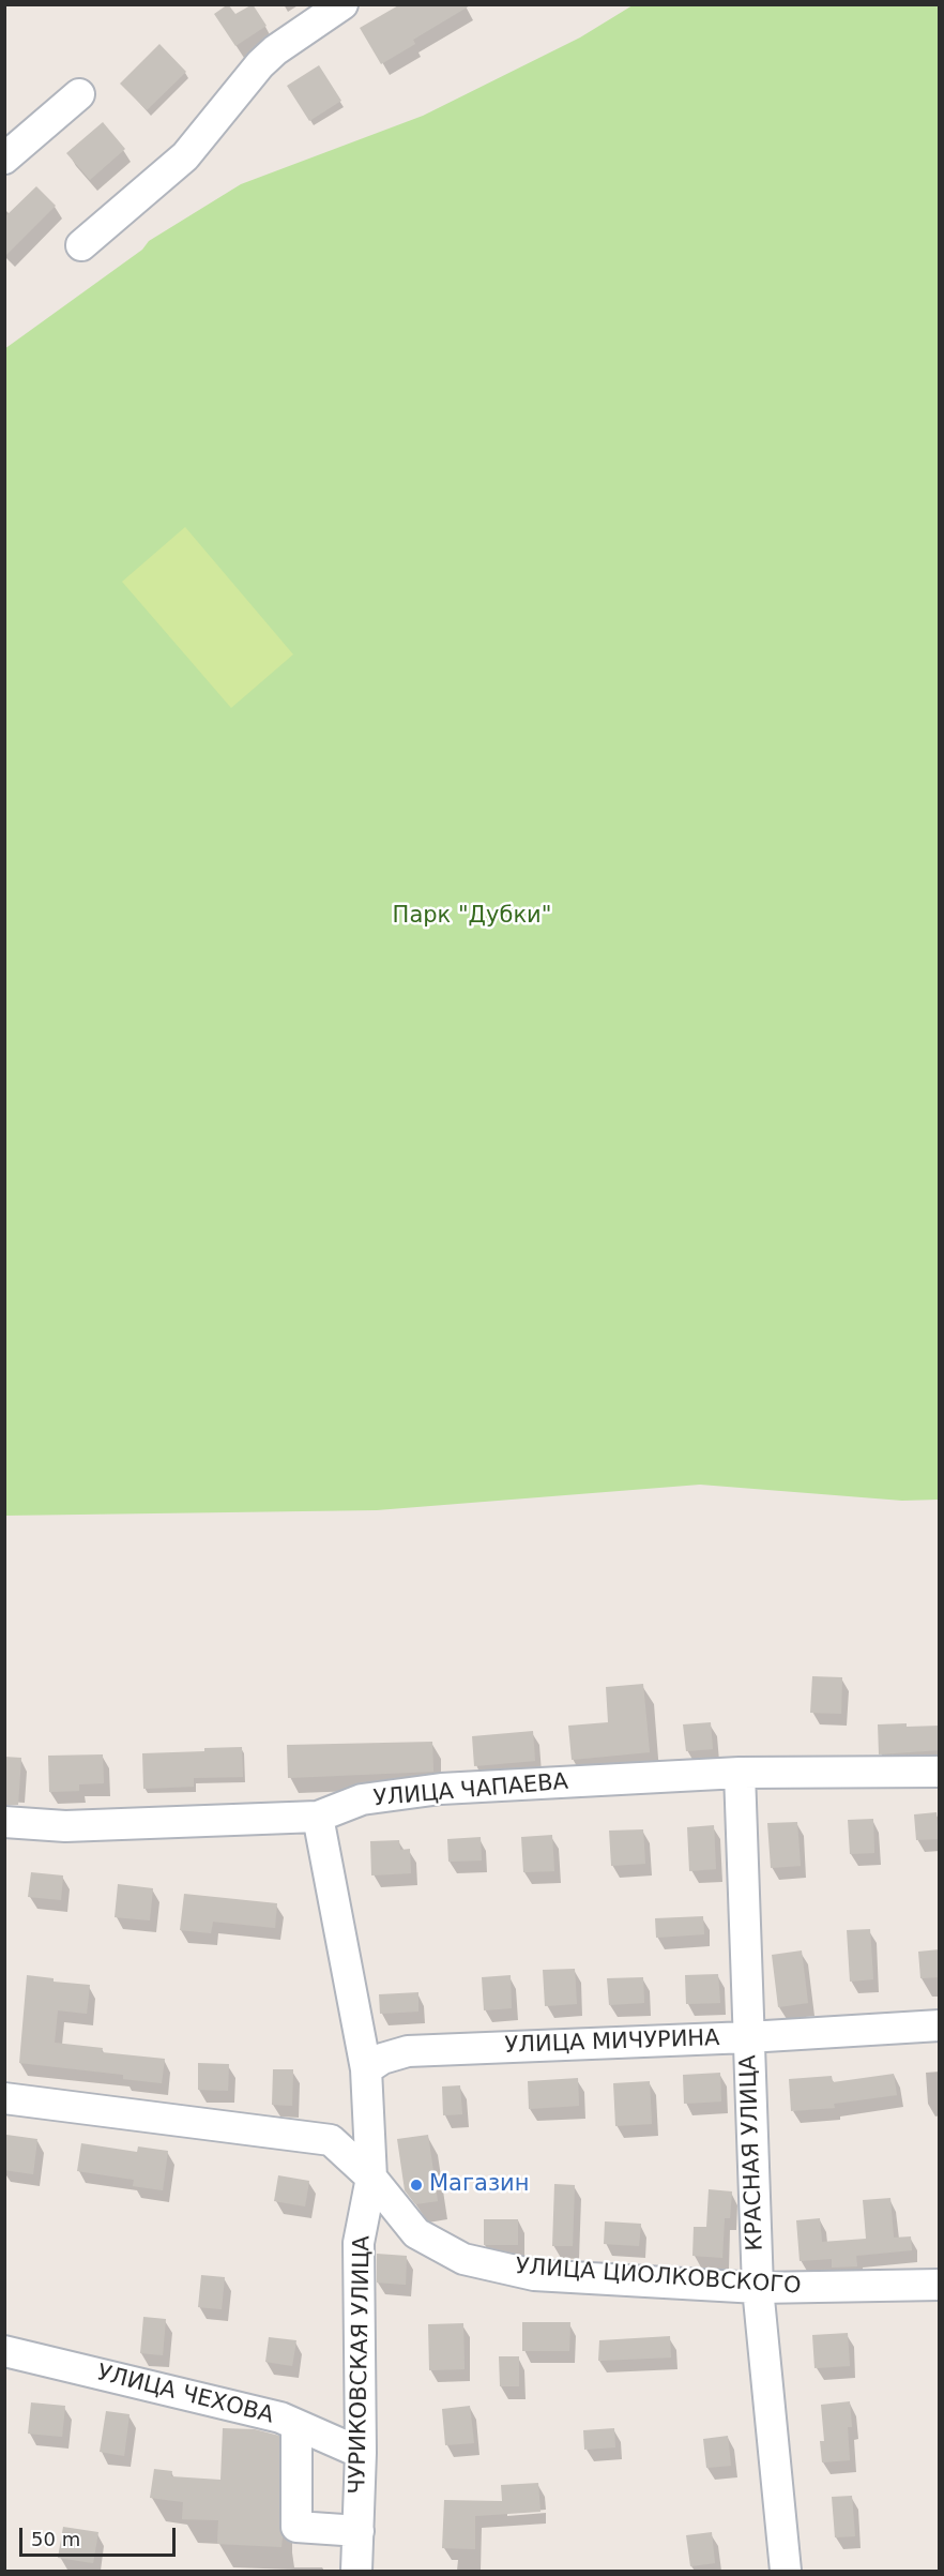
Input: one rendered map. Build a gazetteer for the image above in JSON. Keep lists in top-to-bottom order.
{
  "streets": {
    "street": [
      "УЛИЦА ЧАПАЕВА",
      "УЛИЦА МИЧУРИНА",
      "КРАСНАЯ УЛИЦА",
      "УЛИЦА ЦИОЛКОВСКОГО",
      "ЧУРИКОВСКАЯ УЛИЦА",
      "УЛИЦА ЧЕХОВА"
    ]
  },
  "crossings": [
    ["УЛИЦА ЧАПАЕВА", "КРАСНАЯ УЛИЦА"],
    ["УЛИЦА ЧАПАЕВА", "ЧУРИКОВСКАЯ УЛИЦА"],
    ["УЛИЦА МИЧУРИНА", "КРАСНАЯ УЛИЦА"],
    ["УЛИЦА МИЧУРИНА", "ЧУРИКОВСКАЯ УЛИЦА"],
    ["КРАСНАЯ УЛИЦА", "УЛИЦА ЦИОЛКОВСКОГО"],
    ["УЛИЦА ЦИОЛКОВСКОГО", "ЧУРИКОВСКАЯ УЛИЦА"],
    ["ЧУРИКОВСКАЯ УЛИЦА", "УЛИЦА ЧЕХОВА"]
  ],
  "parks": ["Парк \"Дубки\""],
  "places": ["Магазин"],
  "scale_bar": "50 m"
}
